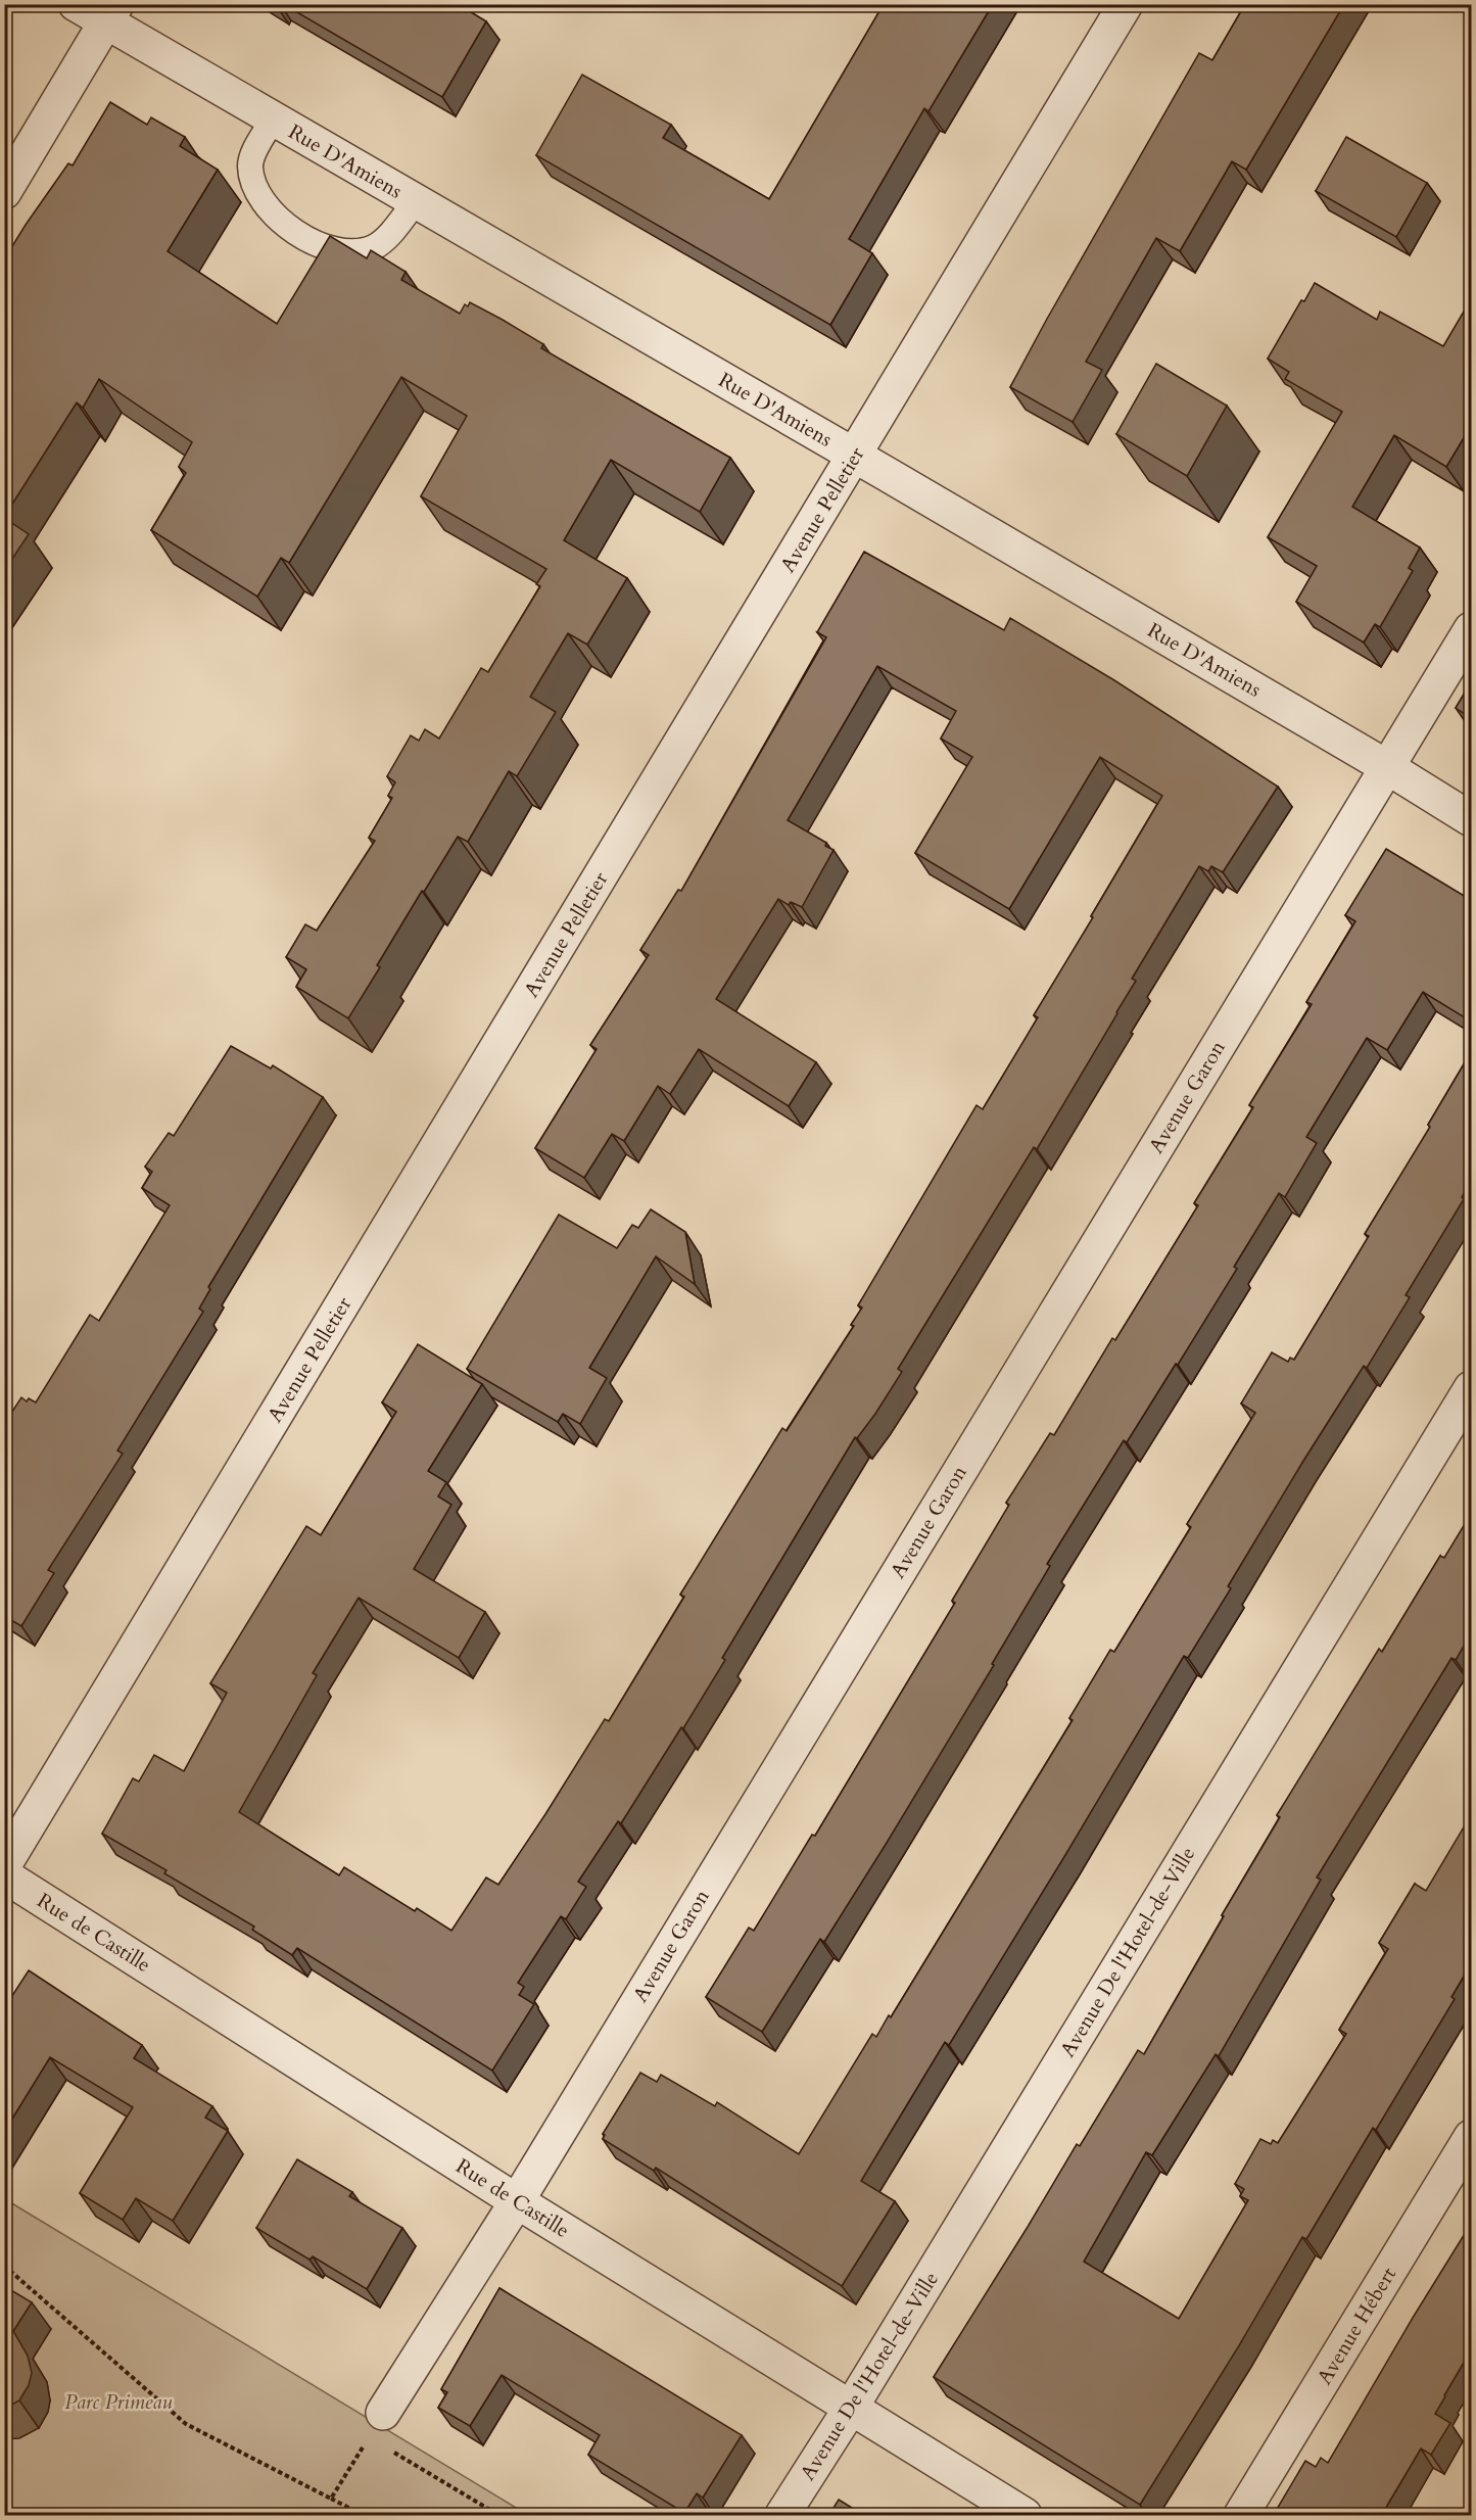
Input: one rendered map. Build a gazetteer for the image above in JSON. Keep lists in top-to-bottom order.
{
  "streets": {
    "street": [
      "Rue D'Amiens",
      "Avenue Pelletier",
      "Avenue Garon",
      "Rue de Castille",
      "Avenue De l'Hotel-de-Ville",
      "Avenue Hébert"
    ]
  },
  "crossings": [
    ["Rue D'Amiens", "Avenue Pelletier"],
    ["Rue D'Amiens", "Avenue Garon"],
    ["Avenue Garon", "Rue de Castille"],
    ["Rue de Castille", "Avenue De l'Hotel-de-Ville"]
  ],
  "parks": ["Parc Primeau"]
}
